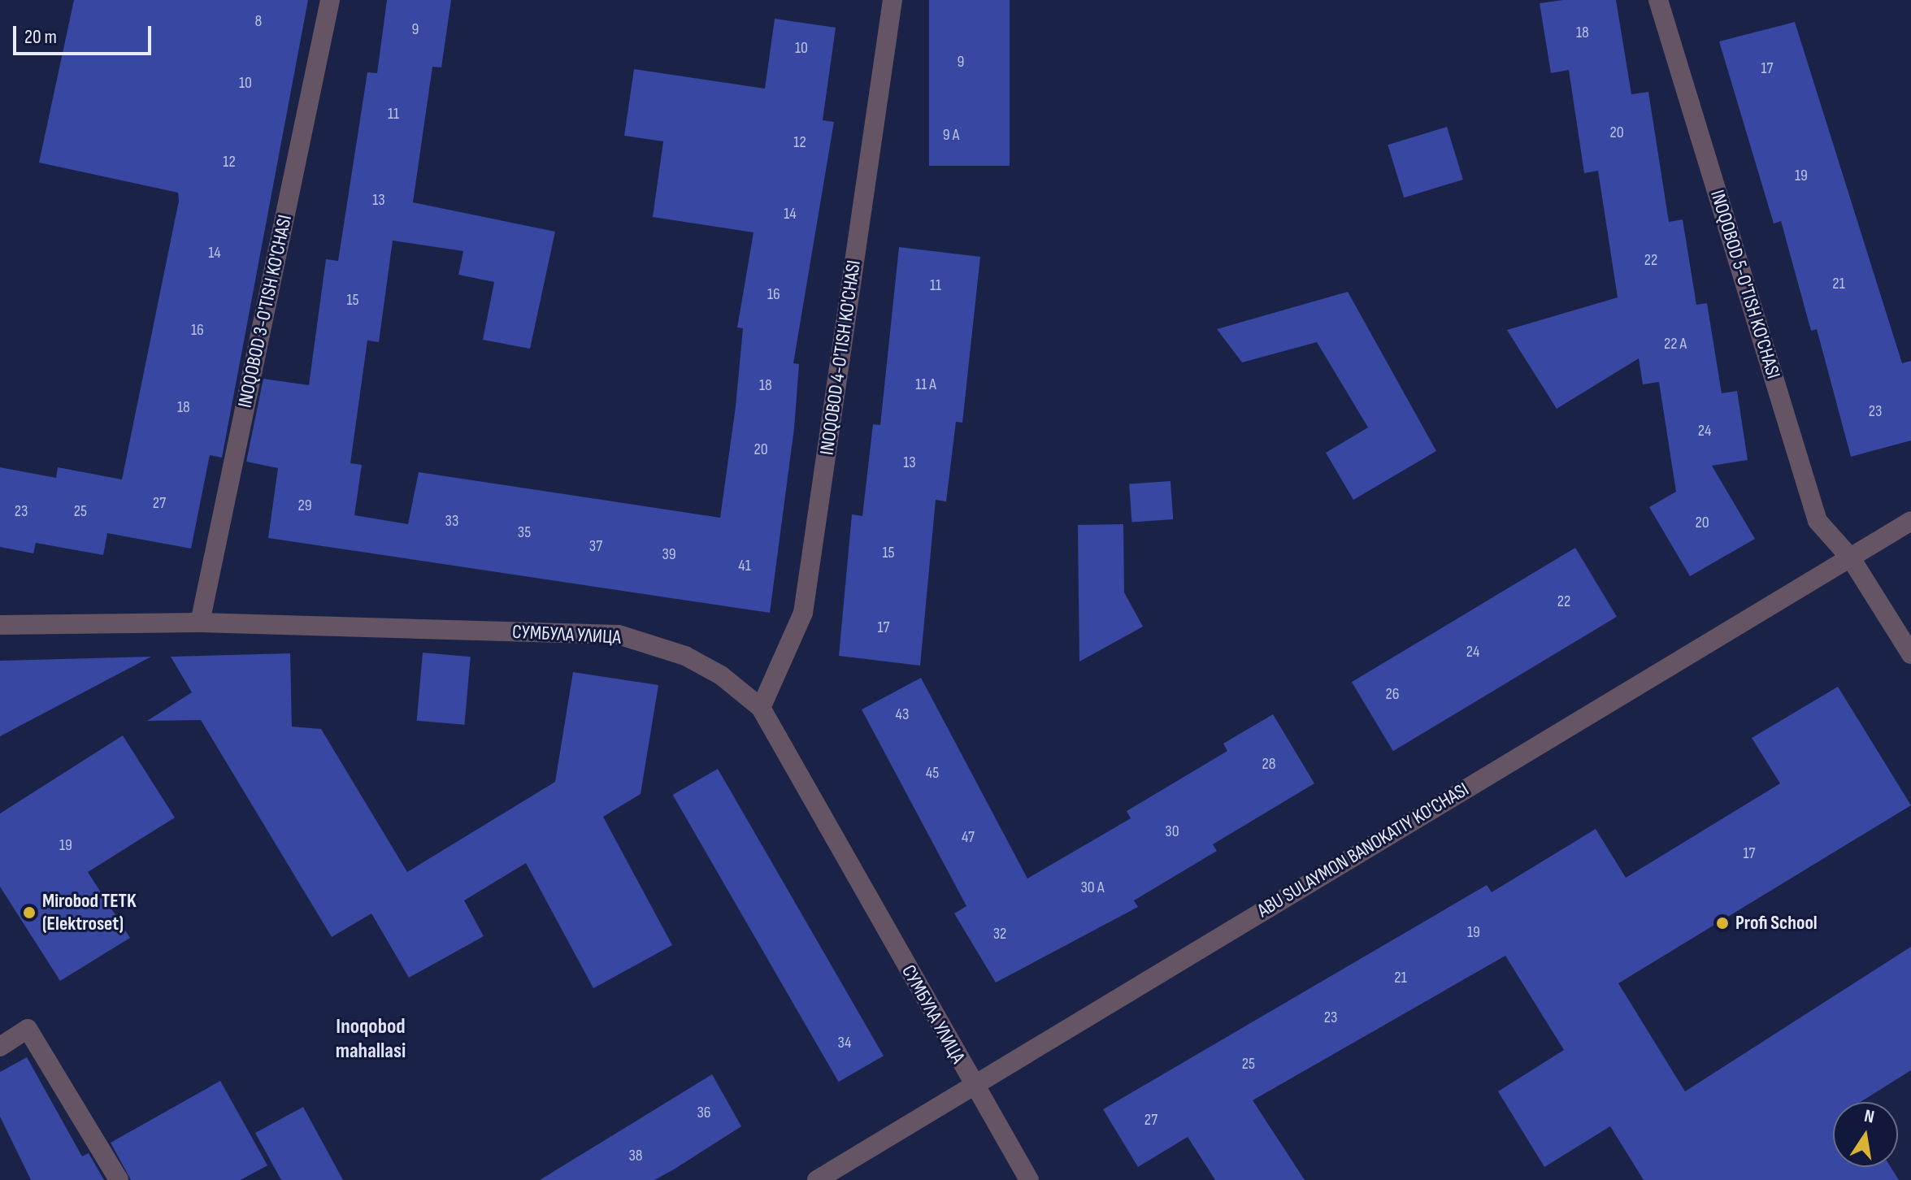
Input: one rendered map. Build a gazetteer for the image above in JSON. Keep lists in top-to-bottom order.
{
  "streets": {
    "street": [
      "INOQOBOD 5-O'TISH KO'CHASI",
      "INOQOBOD 3-O'TISH KO'CHASI",
      "INOQOBOD 4-O'TISH KO'CHASI",
      "СУМБУЛА УЛИЦА",
      "ABU SULAYMON BANOKATIY KO'CHASI"
    ]
  },
  "crossings": [
    ["INOQOBOD 5-O'TISH KO'CHASI", "ABU SULAYMON BANOKATIY KO'CHASI"],
    ["INOQOBOD 3-O'TISH KO'CHASI", "СУМБУЛА УЛИЦА"],
    ["INOQOBOD 4-O'TISH KO'CHASI", "СУМБУЛА УЛИЦА"],
    ["СУМБУЛА УЛИЦА", "ABU SULAYMON BANOKATIY KO'CHASI"]
  ],
  "districts": ["Inoqobod mahallasi"],
  "places": ["Mirobod TETK (Elektroset)", "Profi School"],
  "house_numbers": [
    "8",
    "9",
    "18",
    "10",
    "9",
    "17",
    "10",
    "11",
    "20",
    "9 А",
    "12",
    "12",
    "19",
    "13",
    "14",
    "14",
    "22",
    "21",
    "11",
    "16",
    "15",
    "16",
    "22 A",
    "11 А",
    "18",
    "18",
    "23",
    "24",
    "20",
    "13",
    "27",
    "29",
    "23",
    "25",
    "33",
    "20",
    "35",
    "37",
    "15",
    "39",
    "41",
    "22",
    "17",
    "24",
    "26",
    "43",
    "28",
    "45",
    "30",
    "47",
    "19",
    "17",
    "30 A",
    "19",
    "32",
    "21",
    "23",
    "34",
    "25",
    "36",
    "27",
    "38"
  ],
  "scale_bar": "20 m",
  "north": "top"
}
